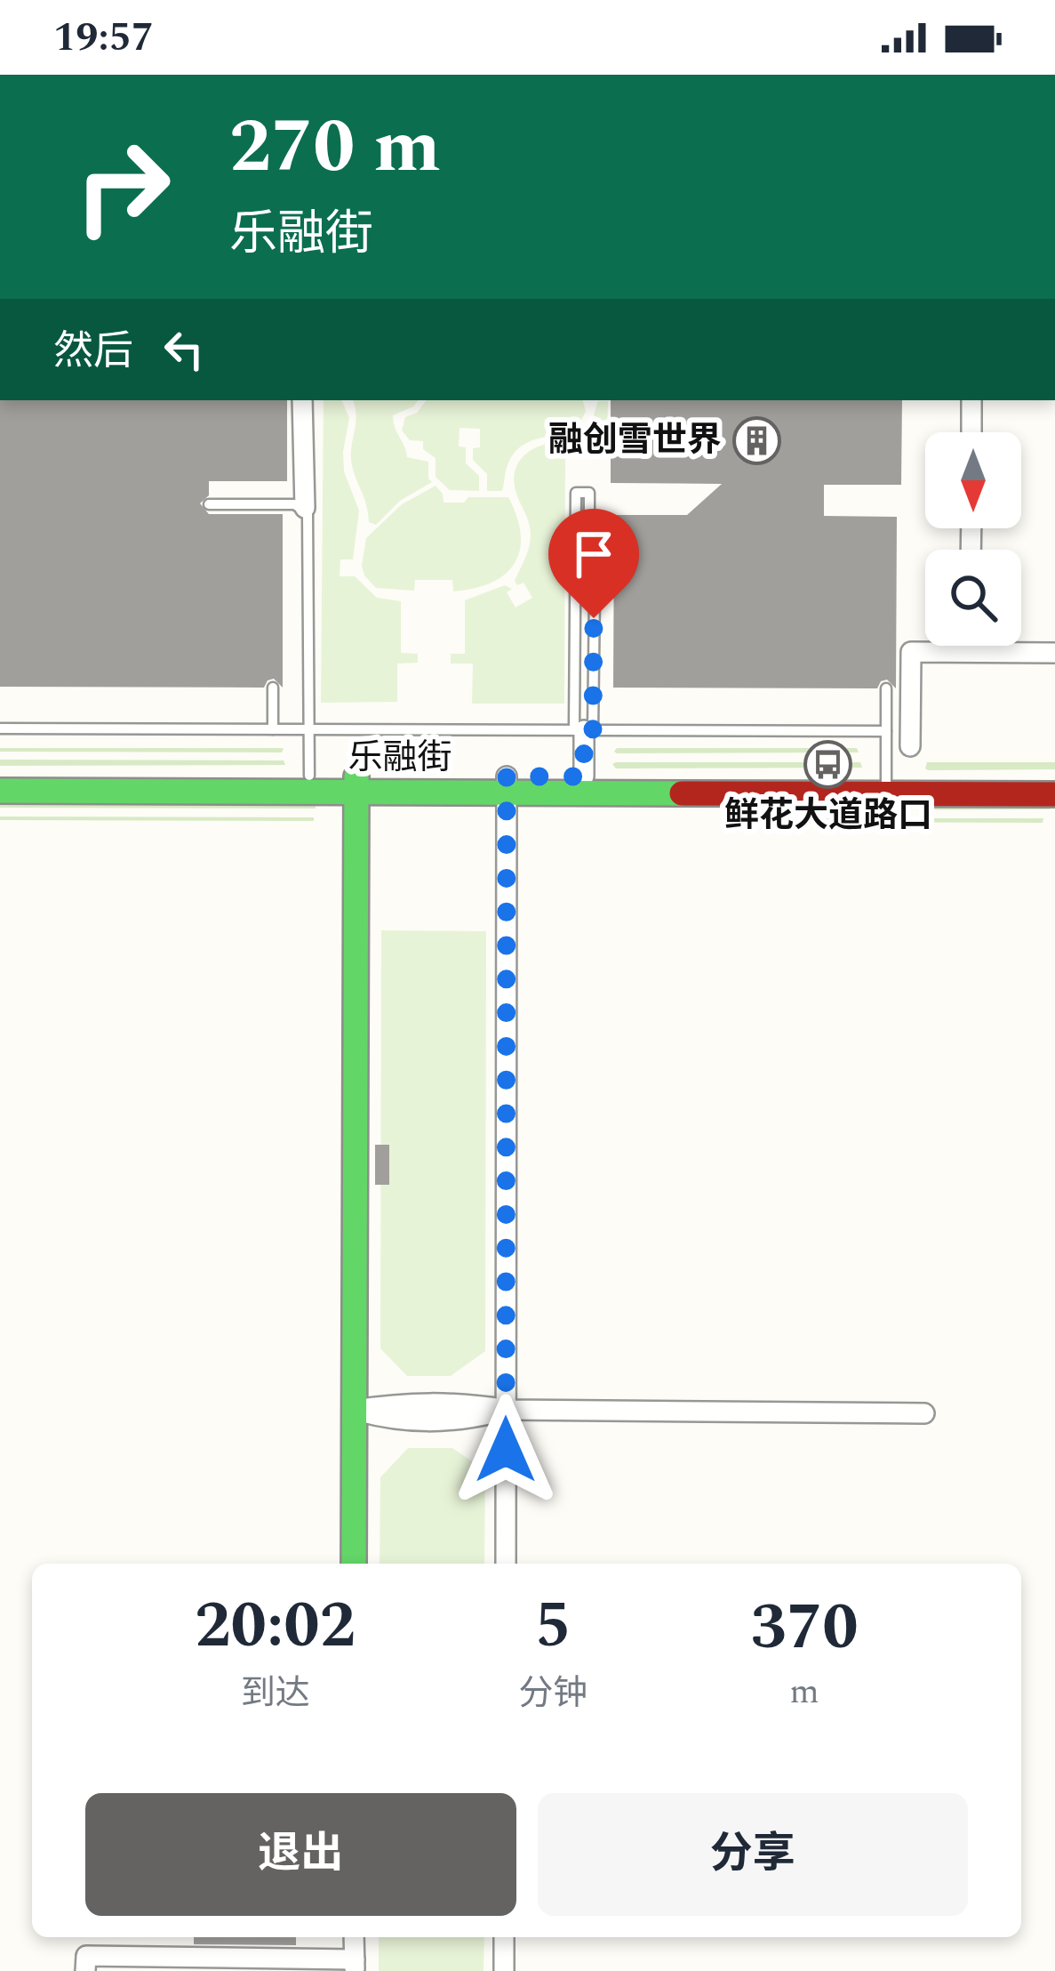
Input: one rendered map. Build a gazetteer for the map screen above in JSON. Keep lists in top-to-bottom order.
{
  "streets": {
    "street": ["乐融街"]
  },
  "places": {
    "building": ["融创雪世界"],
    "bus stop": ["鲜花大道路口"]
  },
  "north": "bottom",
  "page": {
    "status": "19:57",
    "turn": ["270 m", "乐融街"],
    "then": "然后",
    "eta": [
      "20:02",
      "到达",
      "5",
      "分钟",
      "370",
      "m"
    ],
    "buttons": ["退出", "分享"]
  }
}
